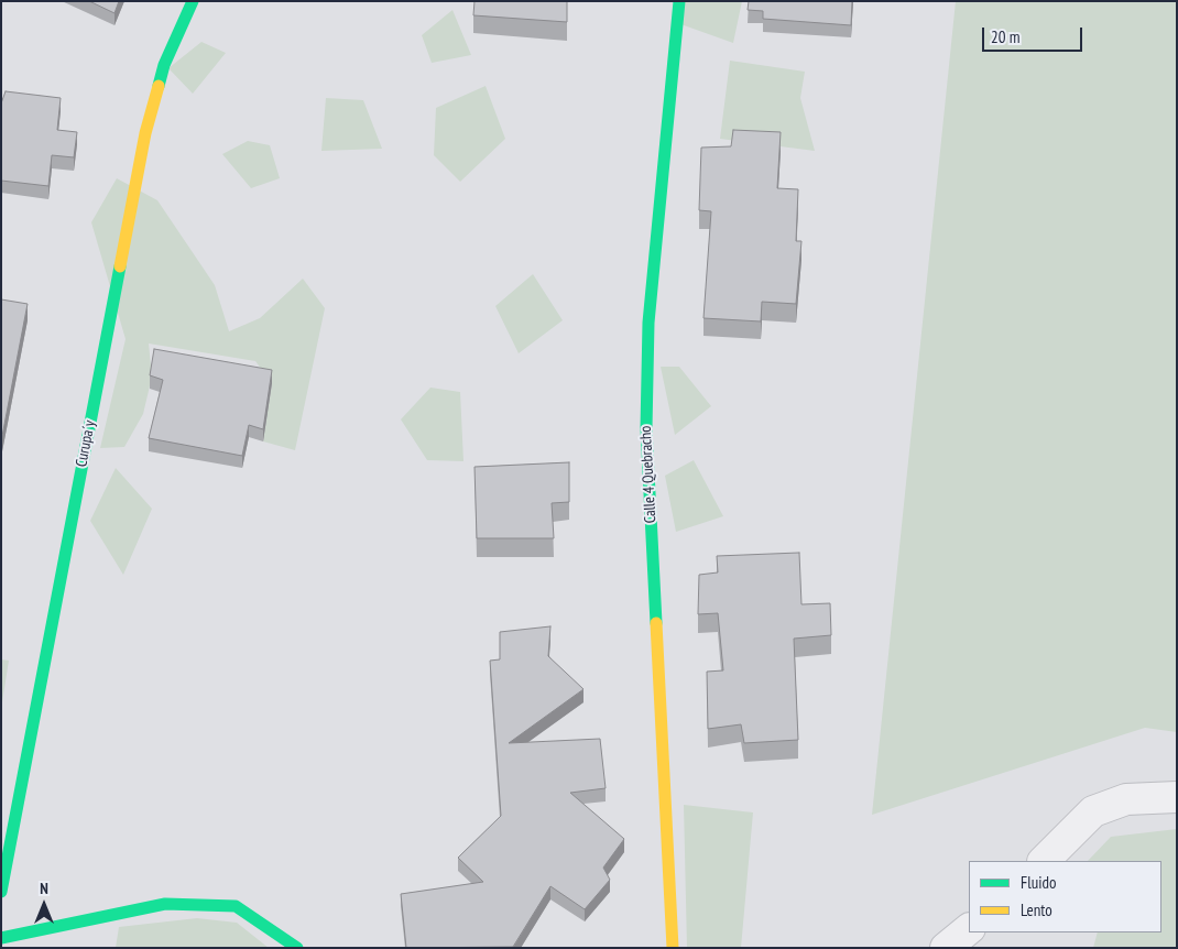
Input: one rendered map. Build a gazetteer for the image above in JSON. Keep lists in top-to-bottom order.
{
  "streets": {
    "street": ["Curupa´y", "Calle 4 Quebracho"]
  },
  "legend": ["Fluido", "Lento"],
  "scale_bar": "20 m",
  "north": "top"
}
